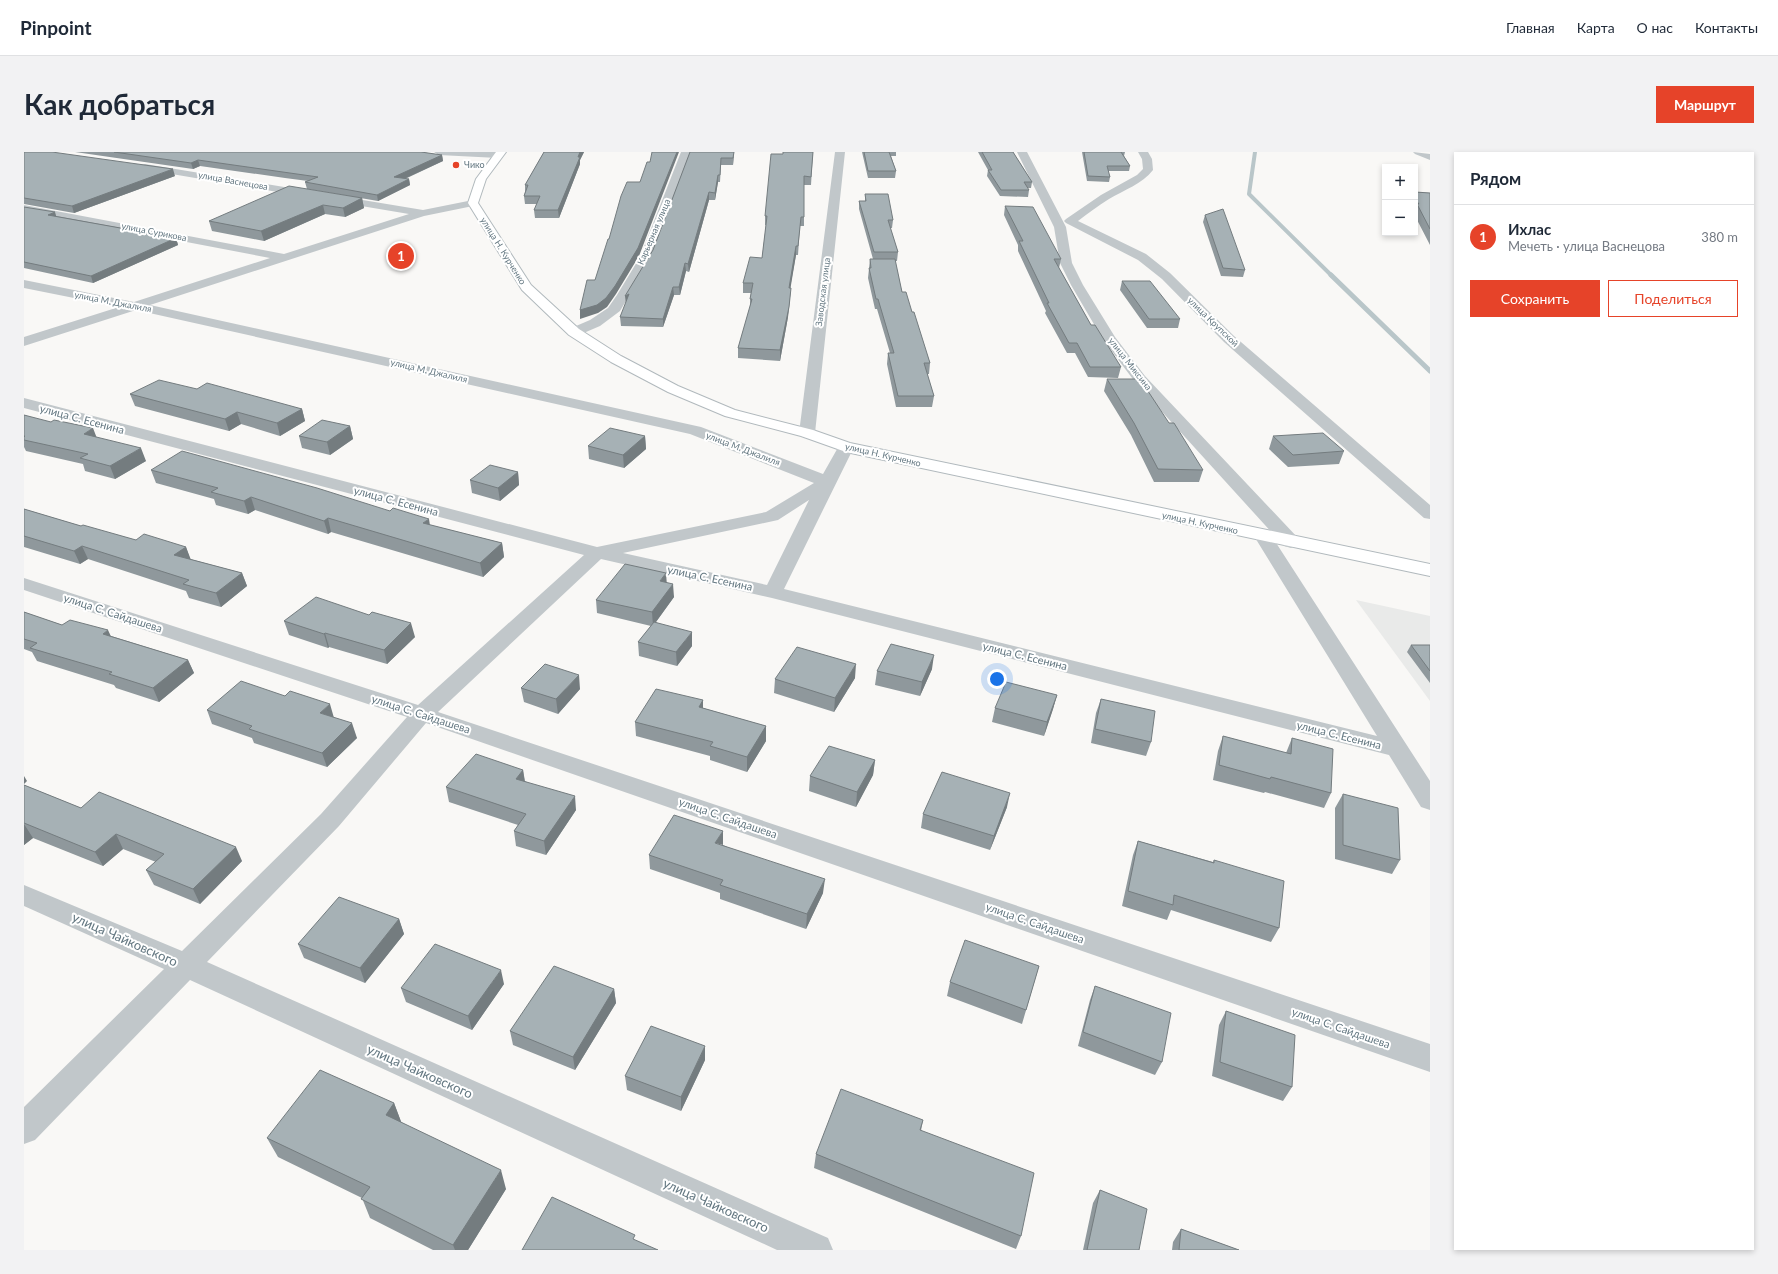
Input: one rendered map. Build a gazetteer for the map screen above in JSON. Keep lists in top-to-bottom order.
{
  "streets": {
    "main road": ["улица Н. Курченко"],
    "street": [
      "улица Васнецова",
      "улица Сурикова",
      "Карьерная улица",
      "Заводская улица",
      "улица М. Джалиля",
      "улица Крупской",
      "улица Миксина",
      "улица С. Есенина",
      "улица С. Сайдашева",
      "улица Чайковского"
    ]
  },
  "crossings": [
    ["Карьерная улица", "улица Н. Курченко"],
    ["улица Н. Курченко", "Заводская улица"],
    ["улица Н. Курченко", "улица Миксина"],
    ["улица Крупской", "улица Миксина"]
  ],
  "places": ["Чико"],
  "page": {
    "header": "Pinpoint",
    "nav": [
      "Главная",
      "Карта",
      "О нас",
      "Контакты"
    ],
    "buttons": [
      "Маршрут",
      ["Сохранить", "Поделиться"]
    ],
    "title": "Как добраться",
    "heading": "Рядом",
    "map_buttons": ["+", "−"],
    "list": [
      {
        "mark": "1",
        "name": "Ихлас",
        "note": "Мечеть · улица Васнецова",
        "value": "380 m"
      }
    ],
    "pins": "1"
  }
}
